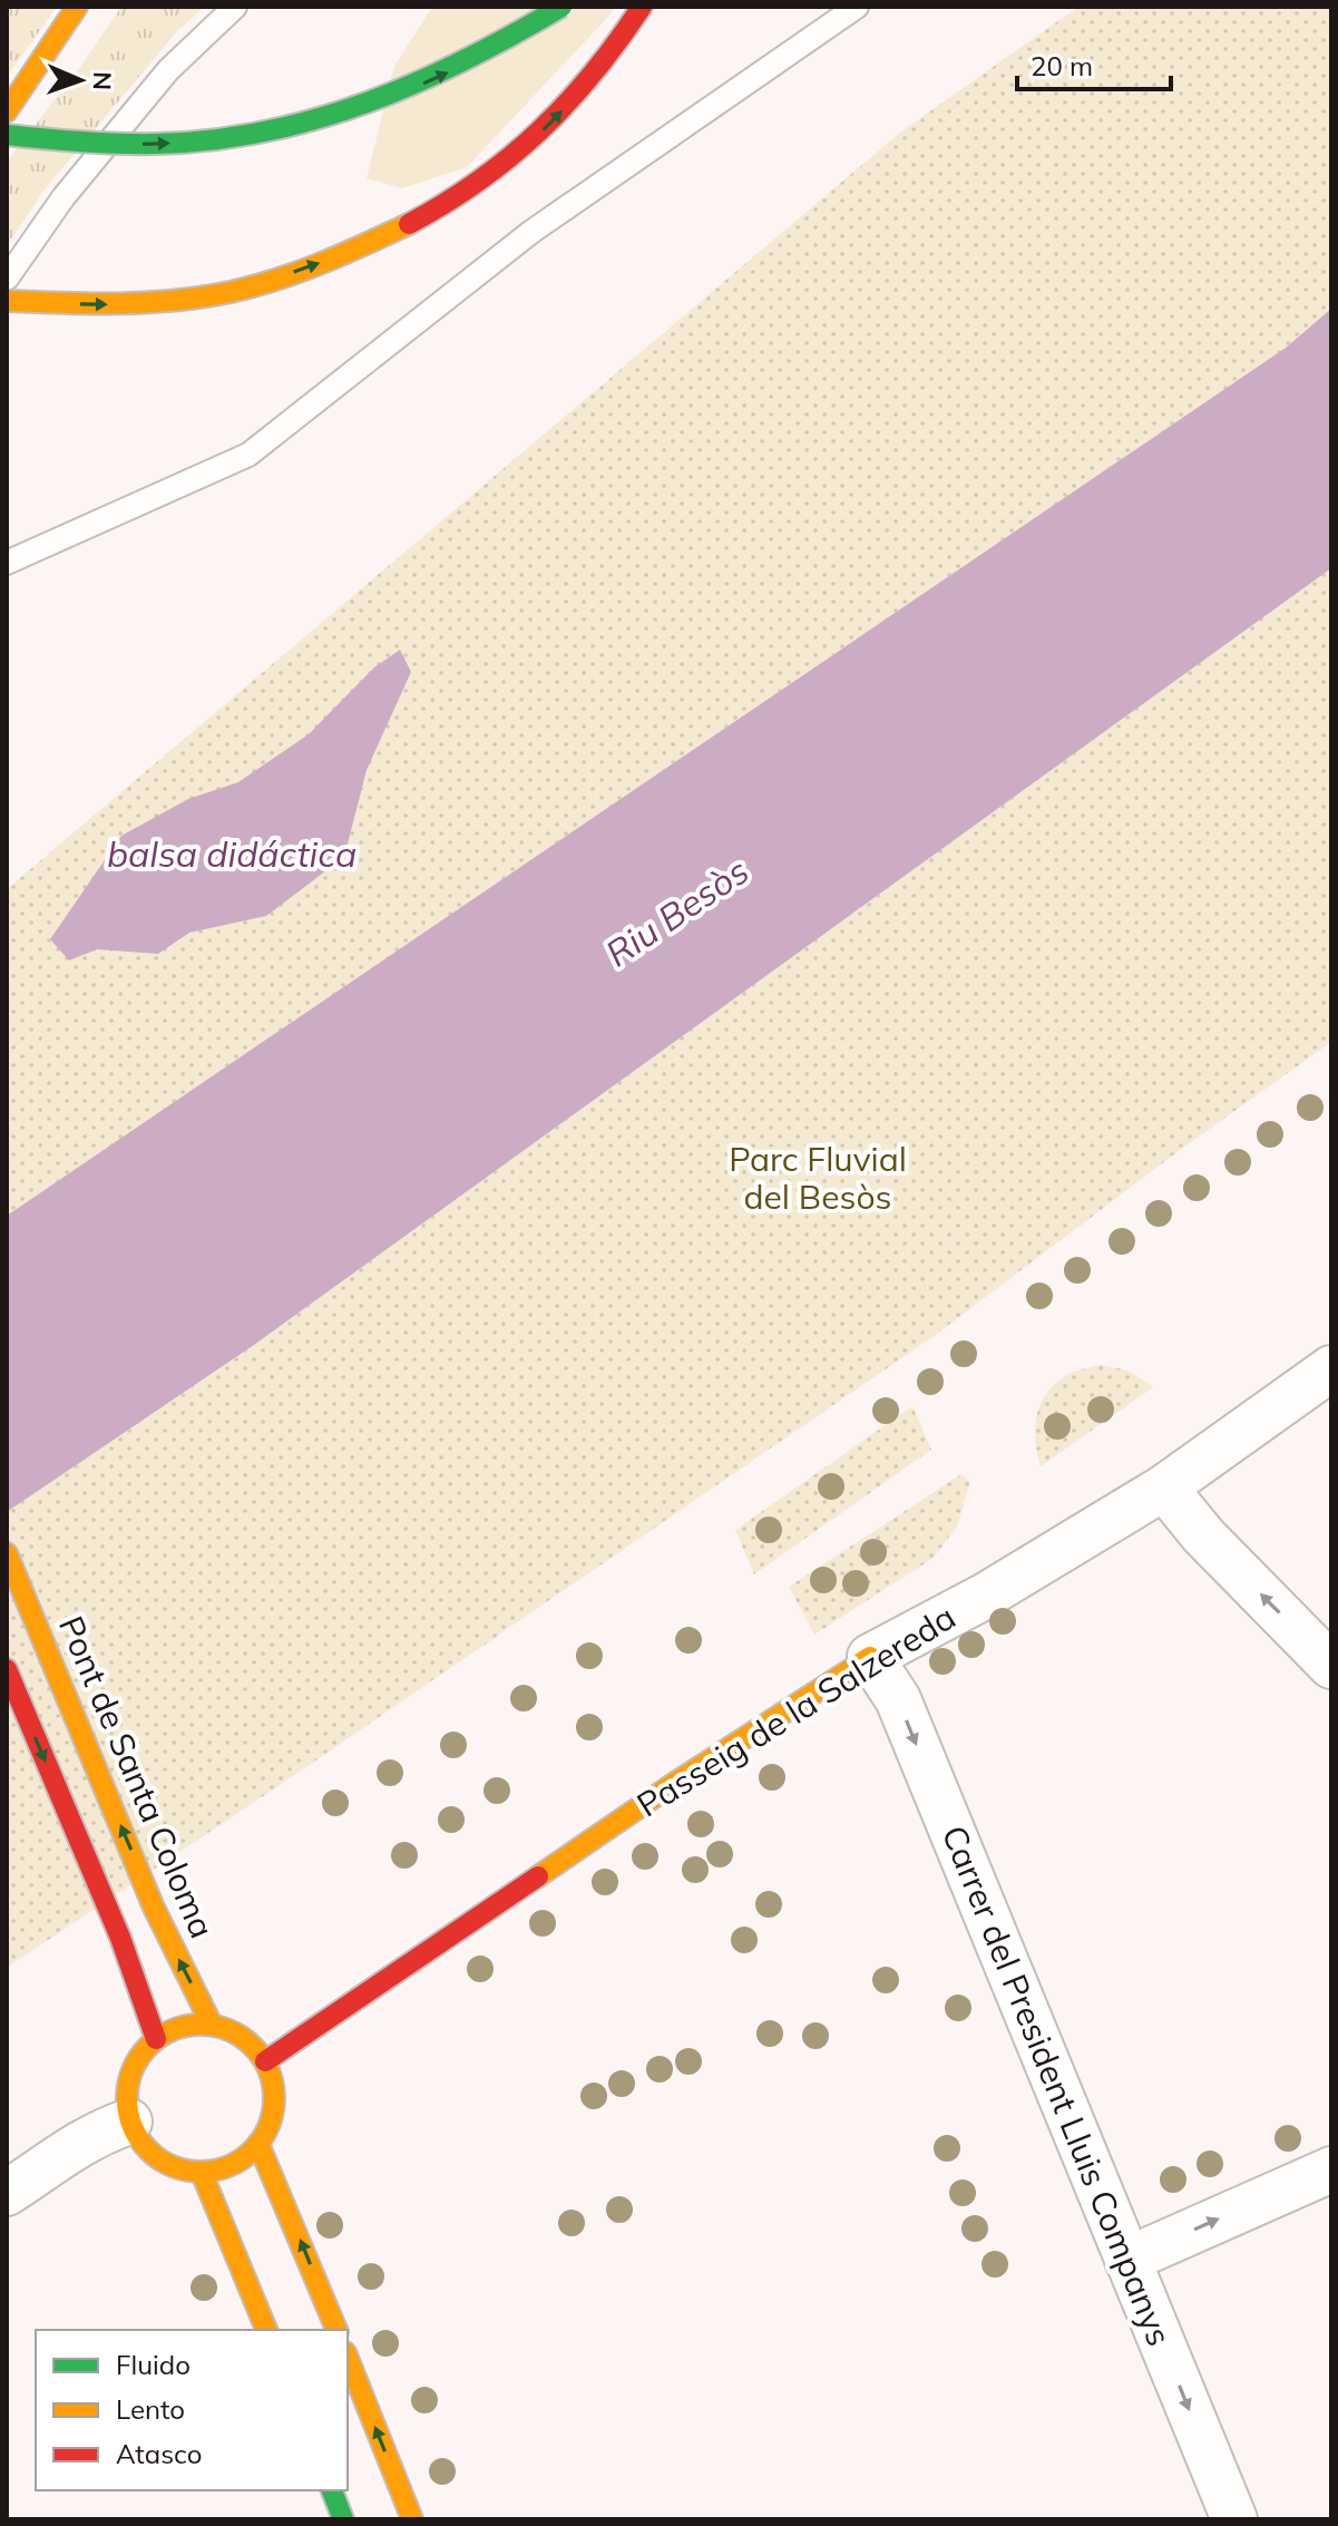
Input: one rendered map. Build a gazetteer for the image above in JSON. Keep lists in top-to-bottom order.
{
  "streets": {
    "main road": ["Passeig de la Salzereda", "Pont de Santa Coloma"],
    "street": ["Carrer del President Lluis Companys"]
  },
  "crossings": [
    ["Passeig de la Salzereda", "Pont de Santa Coloma"],
    ["Passeig de la Salzereda", "Carrer del President Lluis Companys"]
  ],
  "one_way": ["Carrer del President Lluis Companys"],
  "water": ["balsa didáctica", "Riu Besòs"],
  "parks": ["Parc Fluvial del Besòs"],
  "legend": ["Fluido", "Lento", "Atasco"],
  "scale_bar": "20 m",
  "north": "right"
}
